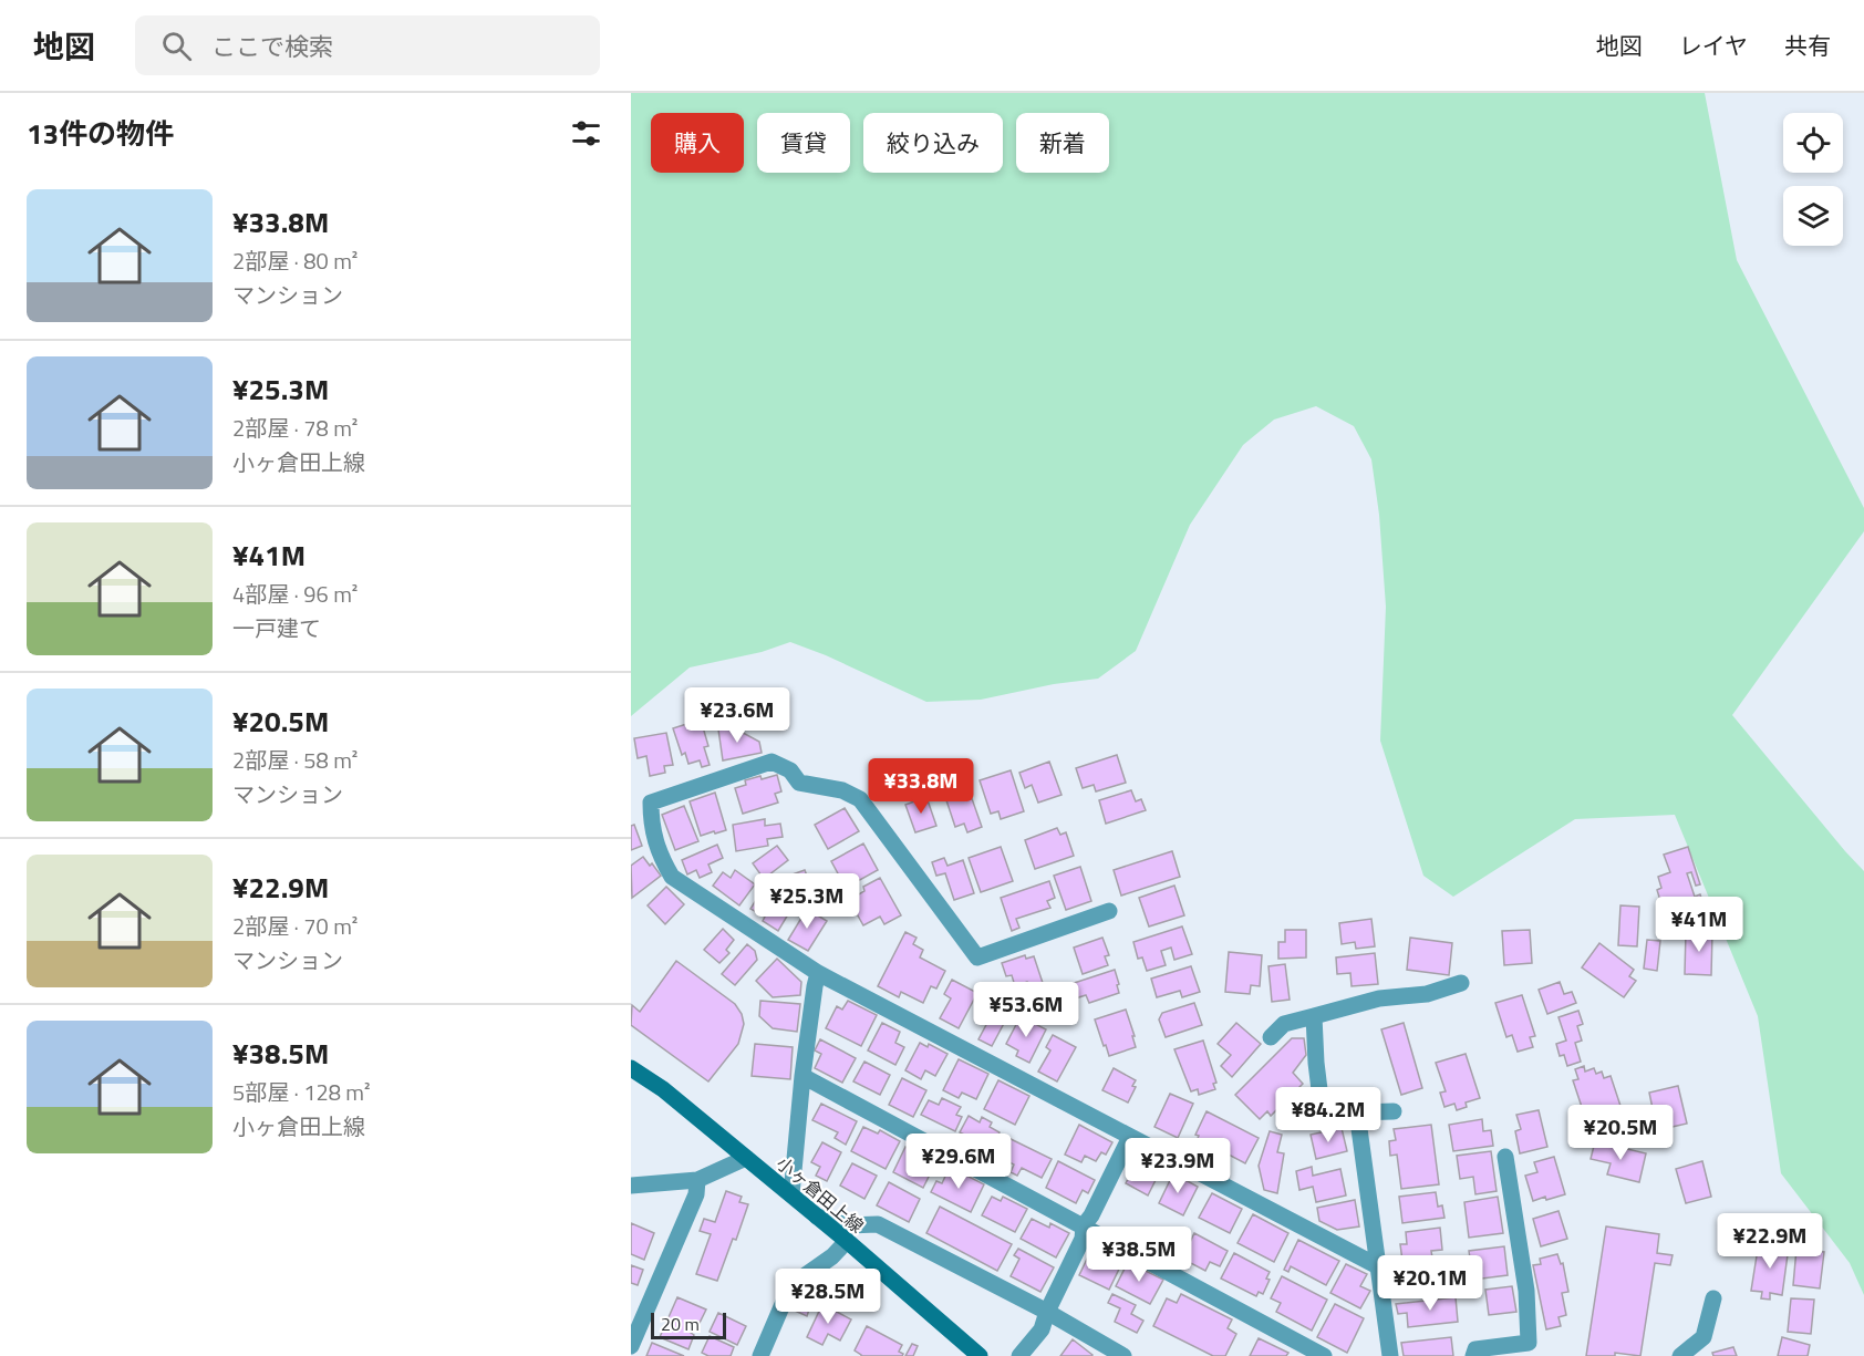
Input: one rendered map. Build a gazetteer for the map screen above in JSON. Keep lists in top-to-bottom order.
{
  "streets": {
    "main road": ["小ヶ倉田上線"]
  },
  "scale_bar": "20 m",
  "page": {
    "header": "地図",
    "search": "ここで検索",
    "nav": ["地図", "レイヤ", "共有"],
    "heading": "13件の物件",
    "chip": [
      "購入",
      "賃貸",
      "絞り込み",
      "新着"
    ],
    "list": [
      {
        "name": "¥33.8M",
        "note": "2部屋 · 80 m² · マンション"
      },
      {
        "name": "¥25.3M",
        "note": "2部屋 · 78 m² · 小ヶ倉田上線"
      },
      {
        "name": "¥41M",
        "note": "4部屋 · 96 m² · 一戸建て"
      },
      {
        "name": "¥20.5M",
        "note": "2部屋 · 58 m² · マンション"
      },
      {
        "name": "¥22.9M",
        "note": "2部屋 · 70 m² · マンション"
      },
      {
        "name": "¥38.5M",
        "note": "5部屋 · 128 m² · 小ヶ倉田上線"
      }
    ],
    "price": [
      "¥23.6M",
      "¥33.8M",
      "¥25.3M",
      "¥41M",
      "¥53.6M",
      "¥84.2M",
      "¥20.5M",
      "¥29.6M",
      "¥23.9M",
      "¥22.9M",
      "¥38.5M",
      "¥20.1M",
      "¥28.5M"
    ],
    "scale": "20 m"
  }
}
